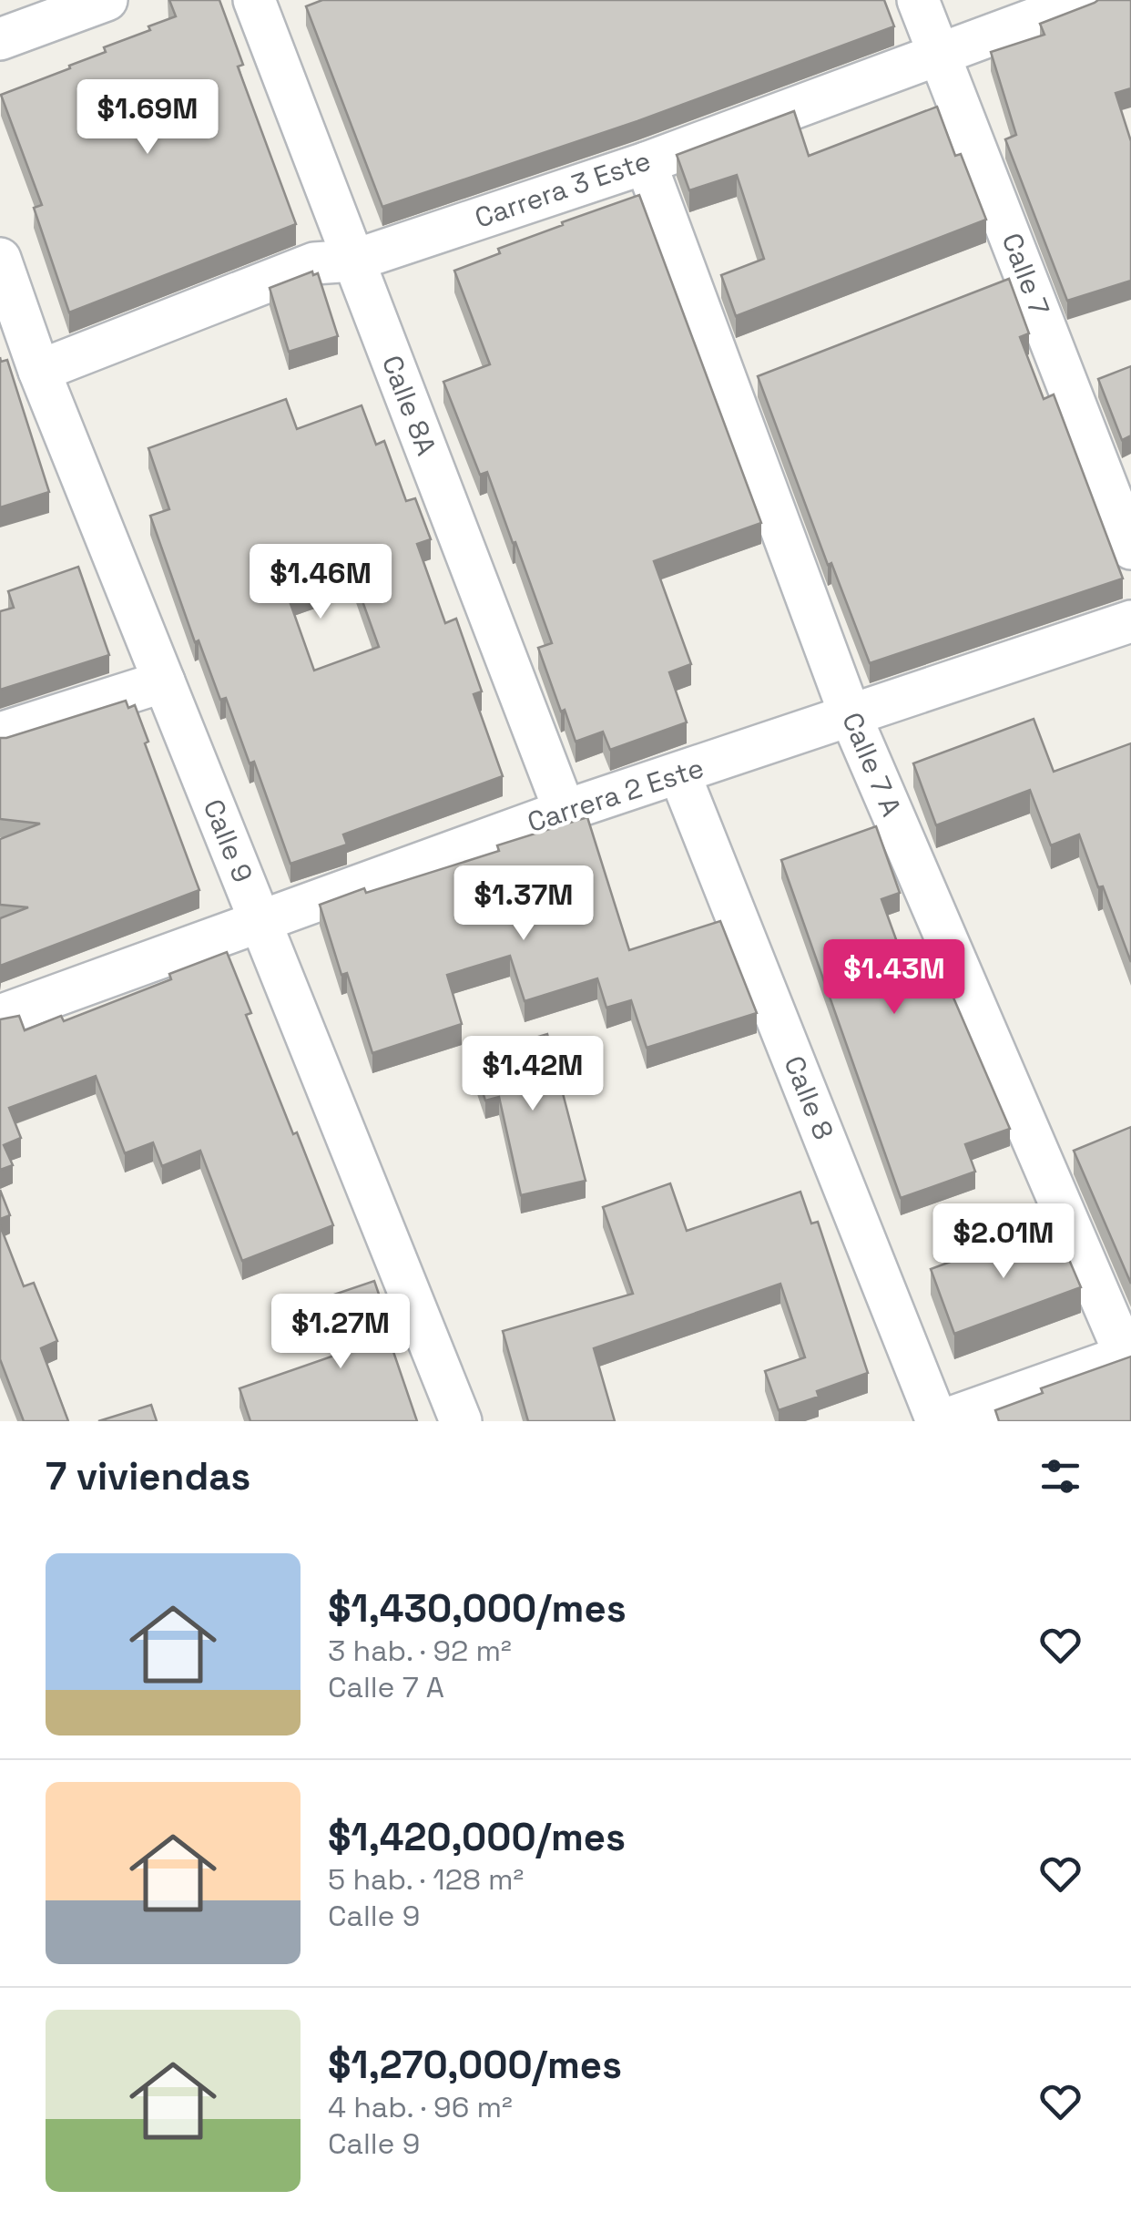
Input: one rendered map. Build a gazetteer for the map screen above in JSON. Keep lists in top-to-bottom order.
{
  "streets": {
    "street": [
      "Carrera 3 Este",
      "Calle 7",
      "Calle 8A",
      "Calle 7 A",
      "Carrera 2 Este",
      "Calle 9",
      "Calle 8"
    ]
  },
  "crossings": [
    ["Carrera 3 Este", "Calle 7"],
    ["Carrera 3 Este", "Calle 8A"],
    ["Carrera 3 Este", "Calle 7 A"],
    ["Carrera 3 Este", "Calle 9"],
    ["Calle 8A", "Carrera 2 Este"],
    ["Calle 7 A", "Carrera 2 Este"],
    ["Carrera 2 Este", "Calle 9"],
    ["Carrera 2 Este", "Calle 8"]
  ],
  "page": {
    "price": [
      "$1.69M",
      "$1.46M",
      "$1.37M",
      "$1.43M",
      "$1.42M",
      "$2.01M",
      "$1.27M"
    ],
    "heading": "7 viviendas",
    "list": [
      {
        "name": "$1,430,000/mes",
        "note": "3 hab. · 92 m² · Calle 7 A"
      },
      {
        "name": "$1,420,000/mes",
        "note": "5 hab. · 128 m² · Calle 9"
      },
      {
        "name": "$1,270,000/mes",
        "note": "4 hab. · 96 m² · Calle 9"
      }
    ]
  }
}
